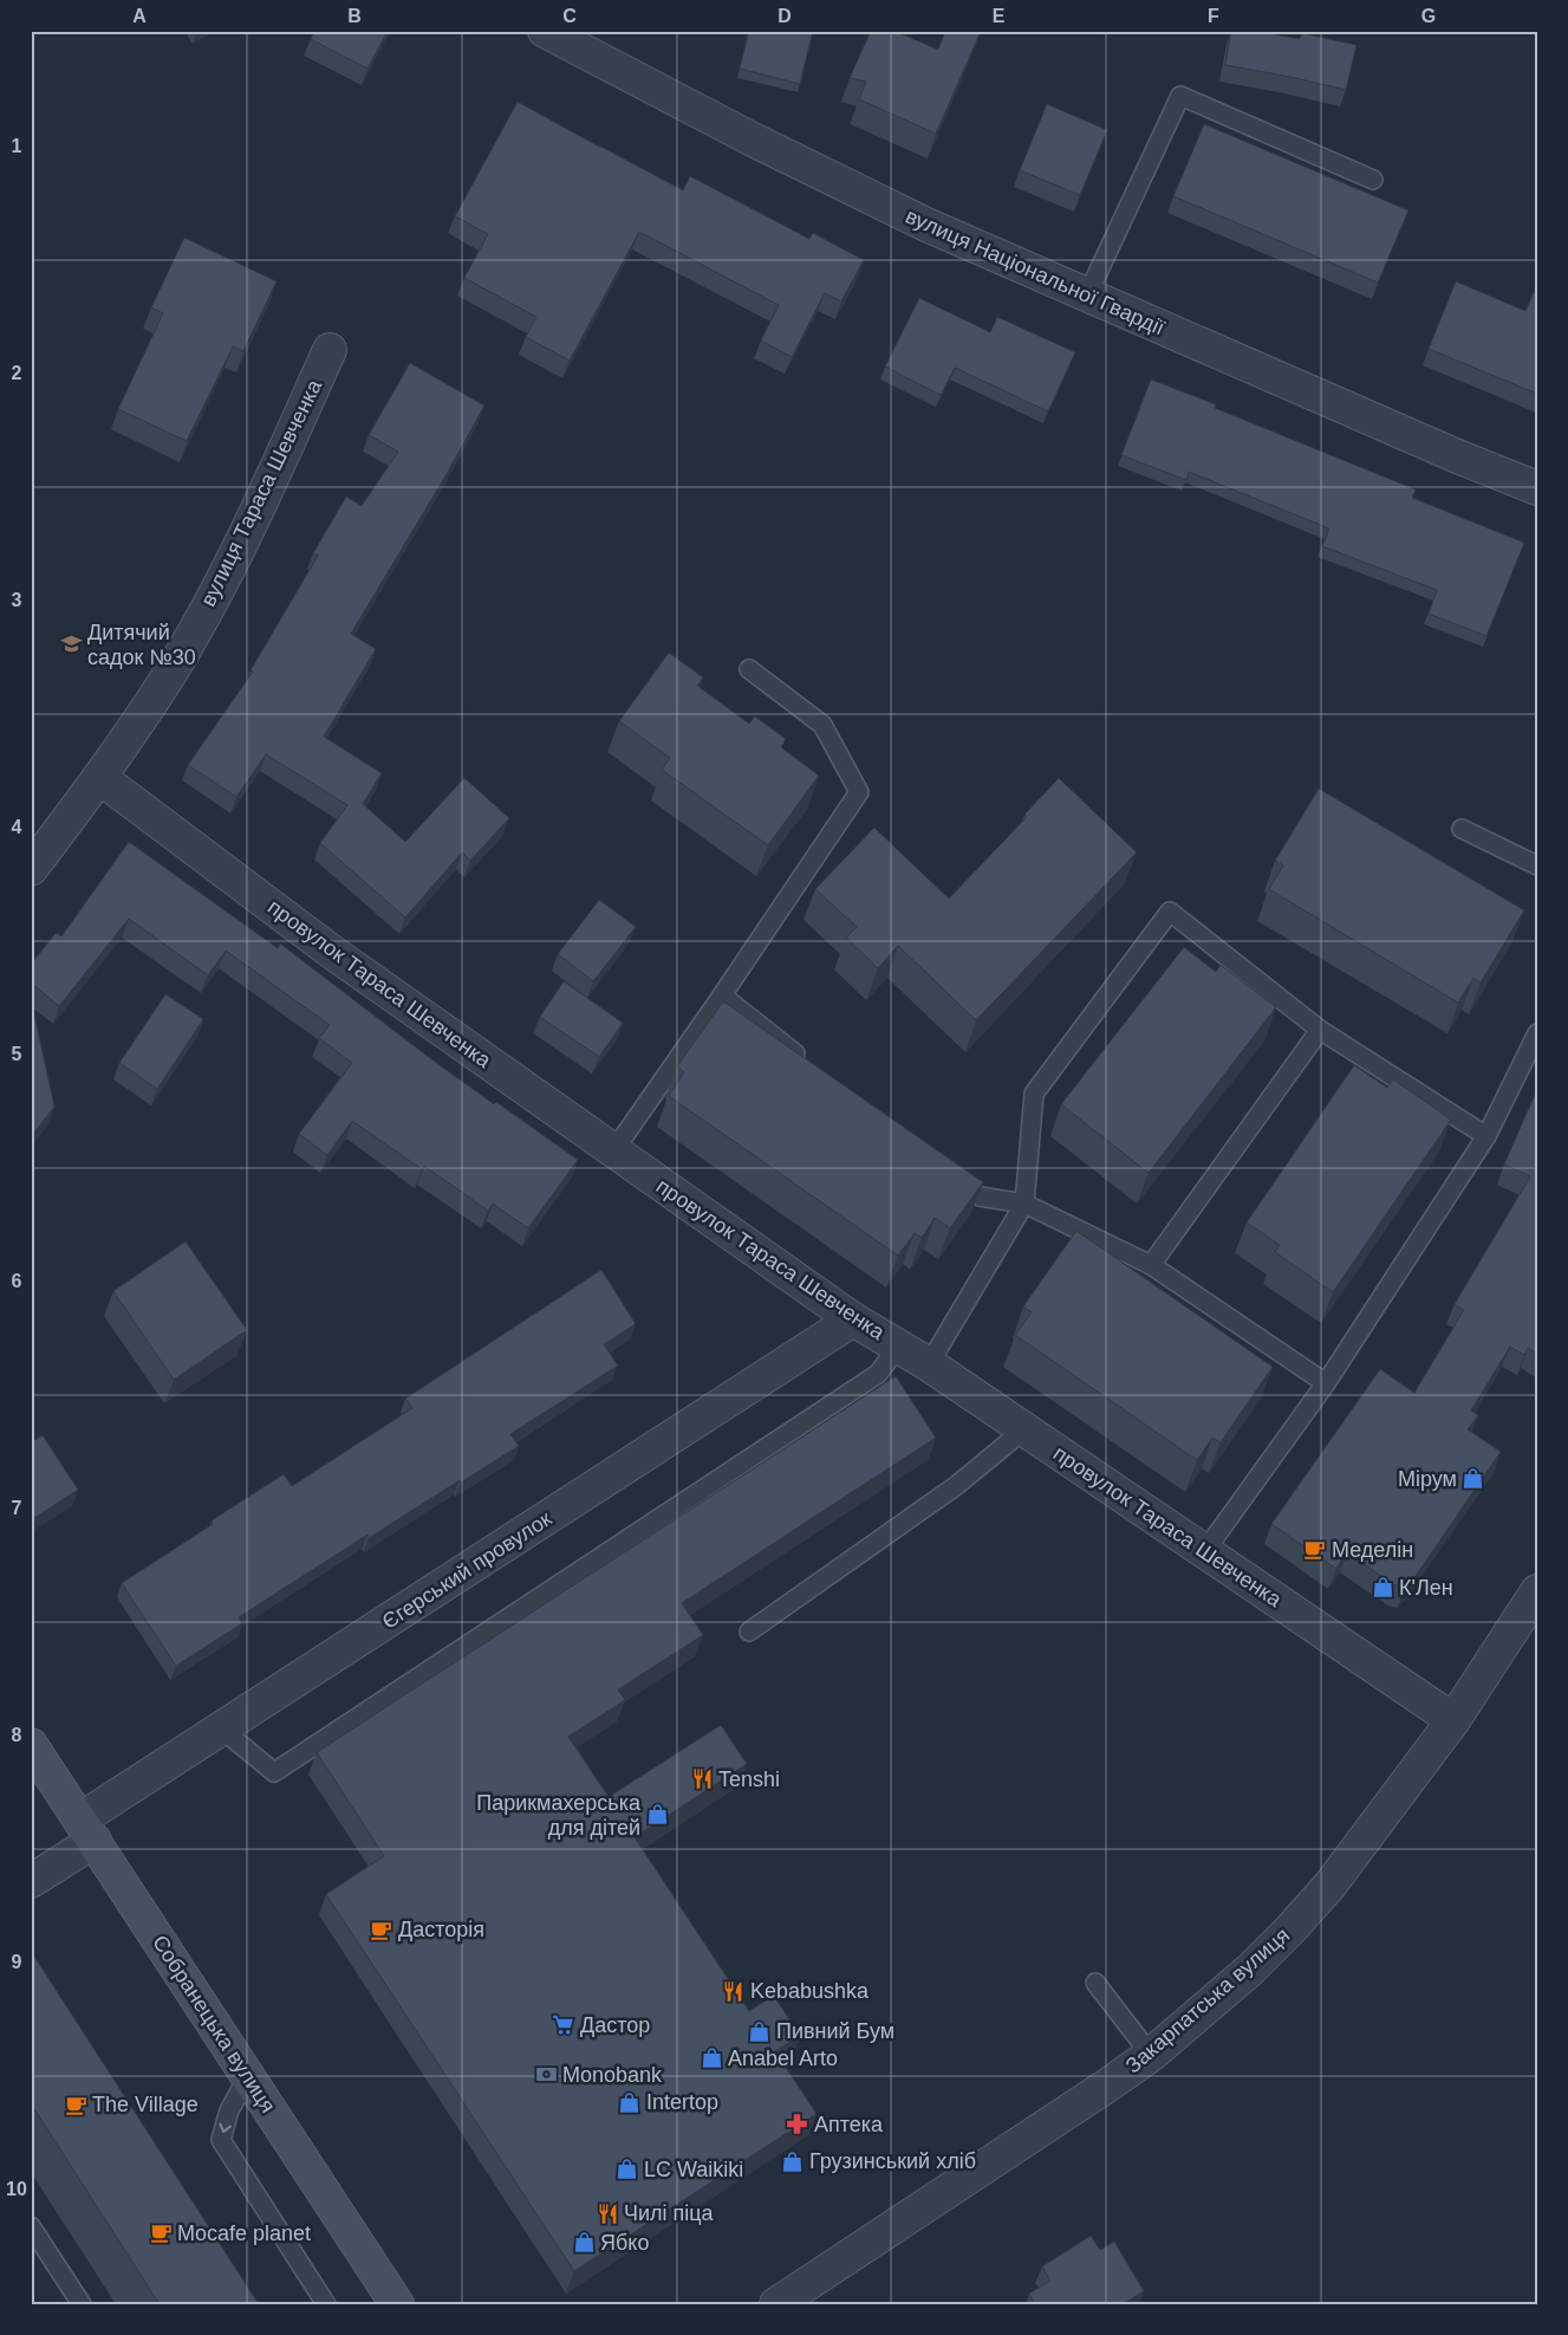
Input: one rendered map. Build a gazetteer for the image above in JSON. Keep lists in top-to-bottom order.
{
  "streets": {
    "main road": ["Собранецька вулиця"],
    "street": [
      "вулиця Національної Гвардії",
      "вулиця Тараса Шевченка",
      "провулок Тараса Шевченка",
      "Єгерський провулок",
      "Закарпатська вулиця"
    ]
  },
  "crossings": [
    ["вулиця Тараса Шевченка", "провулок Тараса Шевченка"],
    ["провулок Тараса Шевченка", "Єгерський провулок"],
    ["провулок Тараса Шевченка", "Закарпатська вулиця"],
    ["Єгерський провулок", "Собранецька вулиця"]
  ],
  "places": {
    "school or university": ["Дитячий садок №30"],
    "shop": [
      "Мірум",
      "К'Лен",
      "Парикмахерська для дітей",
      "Пивний Бум",
      "Anabel Arto",
      "Intertop",
      "Грузинський хліб",
      "LC Waikiki",
      "Ябко"
    ],
    "cafe": [
      "Меделін",
      "Дасторія",
      "The Village",
      "Mocafe planet"
    ],
    "restaurant": ["Tenshi", "Kebabushka", "Чилі піца"],
    "supermarket": ["Дастор"],
    "bank": ["Monobank"],
    "pharmacy": ["Аптека"]
  },
  "grid": {
    "columns": [
      "A",
      "B",
      "C",
      "D",
      "E",
      "F",
      "G"
    ],
    "rows": [
      "1",
      "2",
      "3",
      "4",
      "5",
      "6",
      "7",
      "8",
      "9",
      "10"
    ]
  }
}
